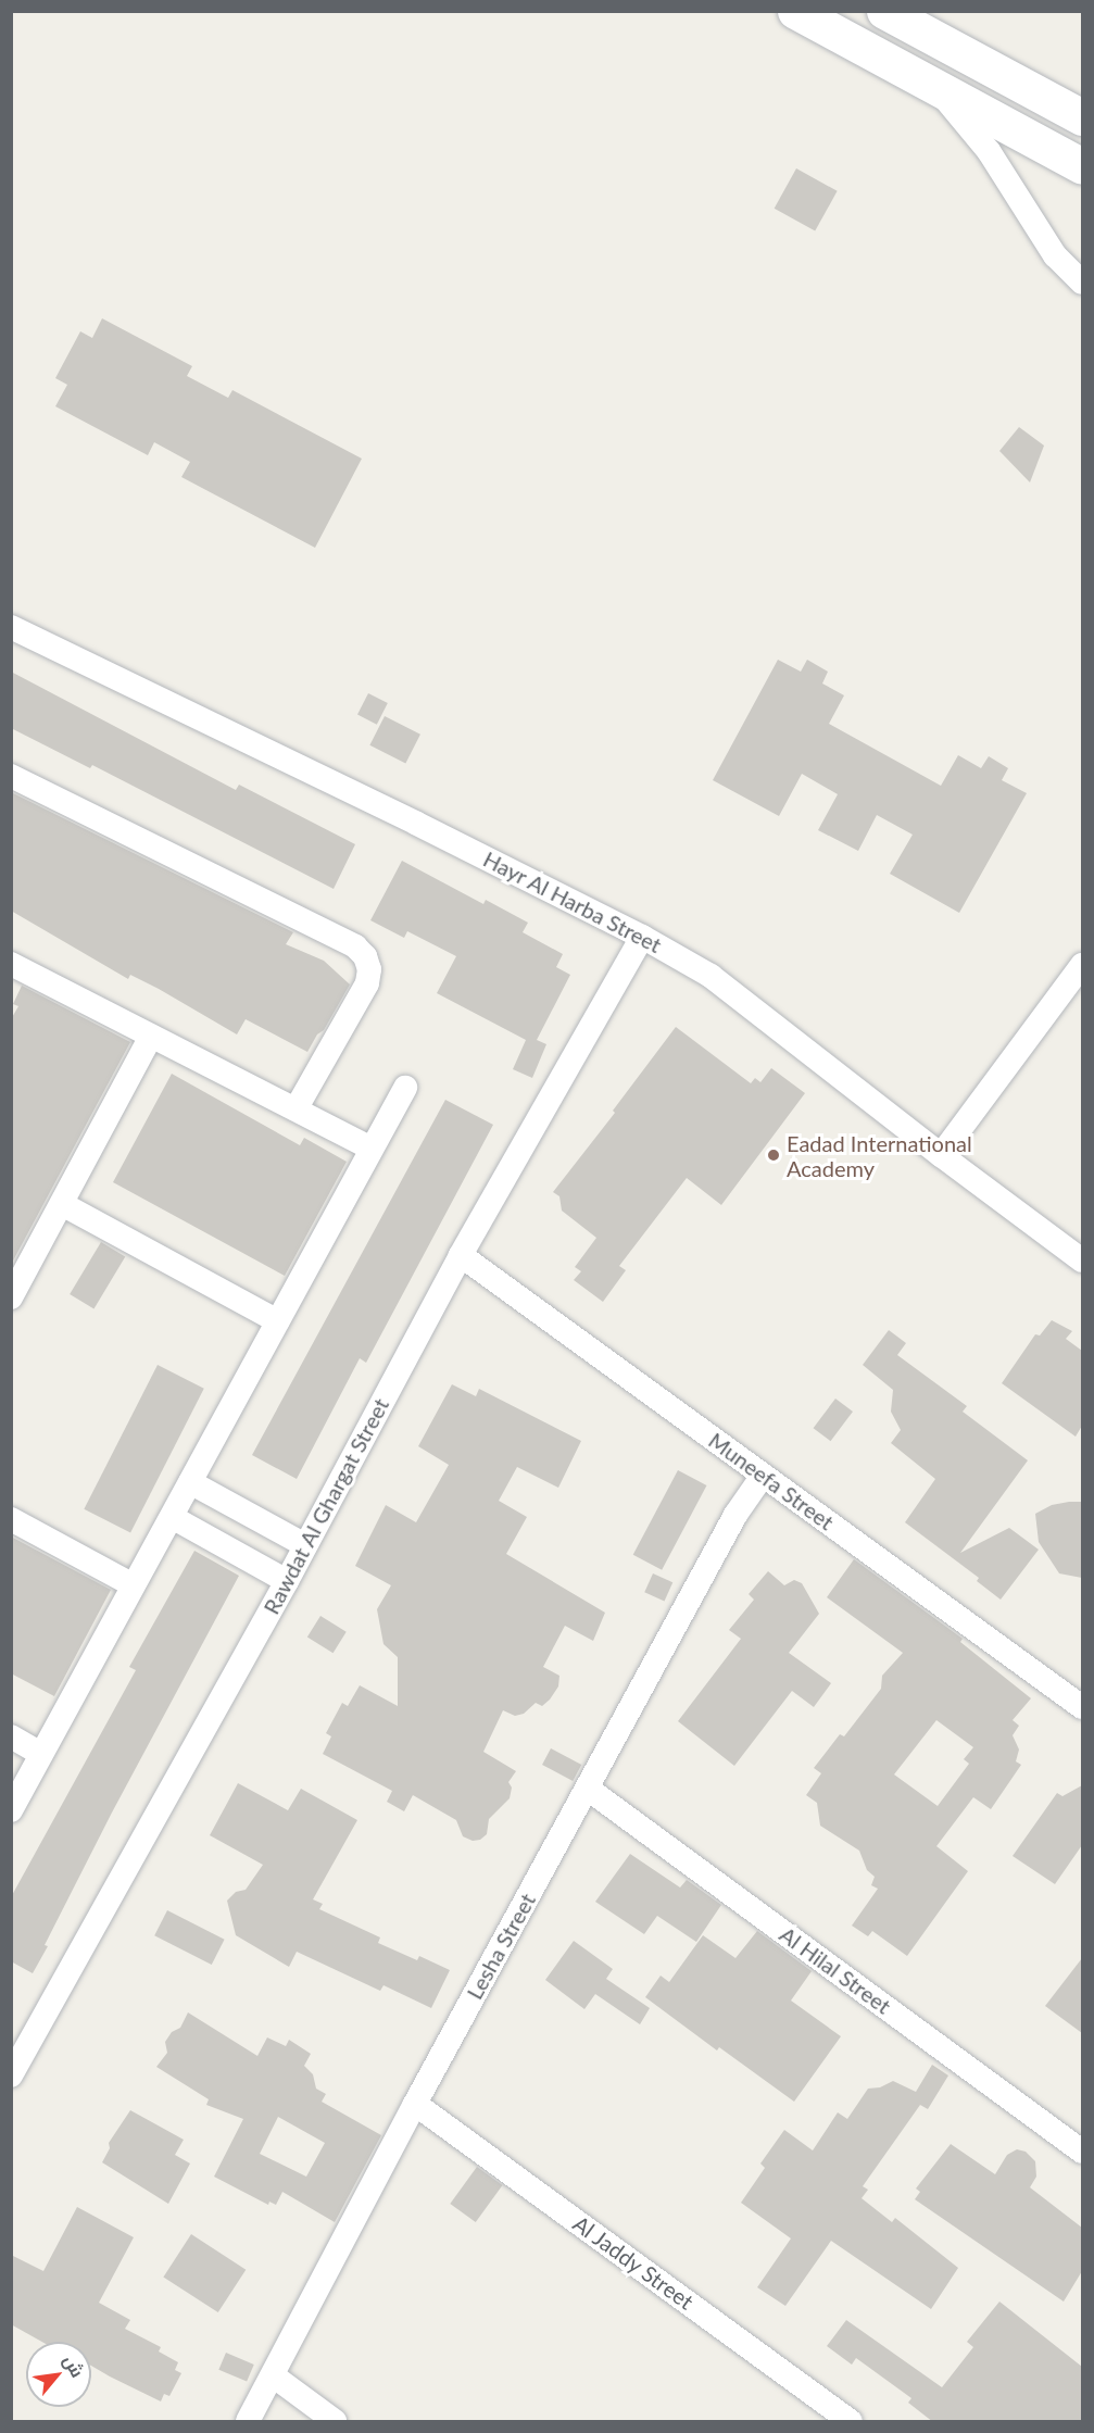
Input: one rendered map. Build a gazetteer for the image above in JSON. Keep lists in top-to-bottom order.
{
  "streets": {
    "street": [
      "Hayr Al Harba Street",
      "Muneefa Street",
      "Rawdat Al Ghargat Street",
      "Lesha Street",
      "Al Hilal Street",
      "Al Jaddy Street"
    ]
  },
  "crossings": [
    ["Hayr Al Harba Street", "Rawdat Al Ghargat Street"],
    ["Muneefa Street", "Rawdat Al Ghargat Street"],
    ["Muneefa Street", "Lesha Street"],
    ["Lesha Street", "Al Hilal Street"],
    ["Lesha Street", "Al Jaddy Street"]
  ],
  "places": ["Eadad International Academy"],
  "north": "top right"
}
